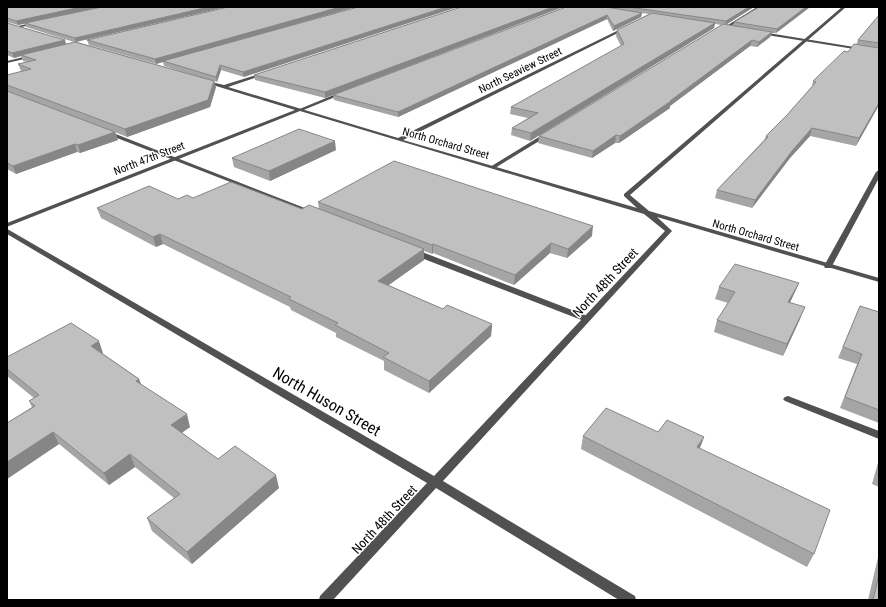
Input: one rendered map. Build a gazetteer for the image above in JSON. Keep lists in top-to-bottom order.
{
  "streets": {
    "street": [
      "North Seaview Street",
      "North Orchard Street",
      "North 47th Street",
      "North 48th Street",
      "North Huson Street"
    ]
  },
  "crossings": [
    ["North Seaview Street", "North Orchard Street"],
    ["North Orchard Street", "North 47th Street"],
    ["North Orchard Street", "North 48th Street"],
    ["North 48th Street", "North Huson Street"]
  ]
}
